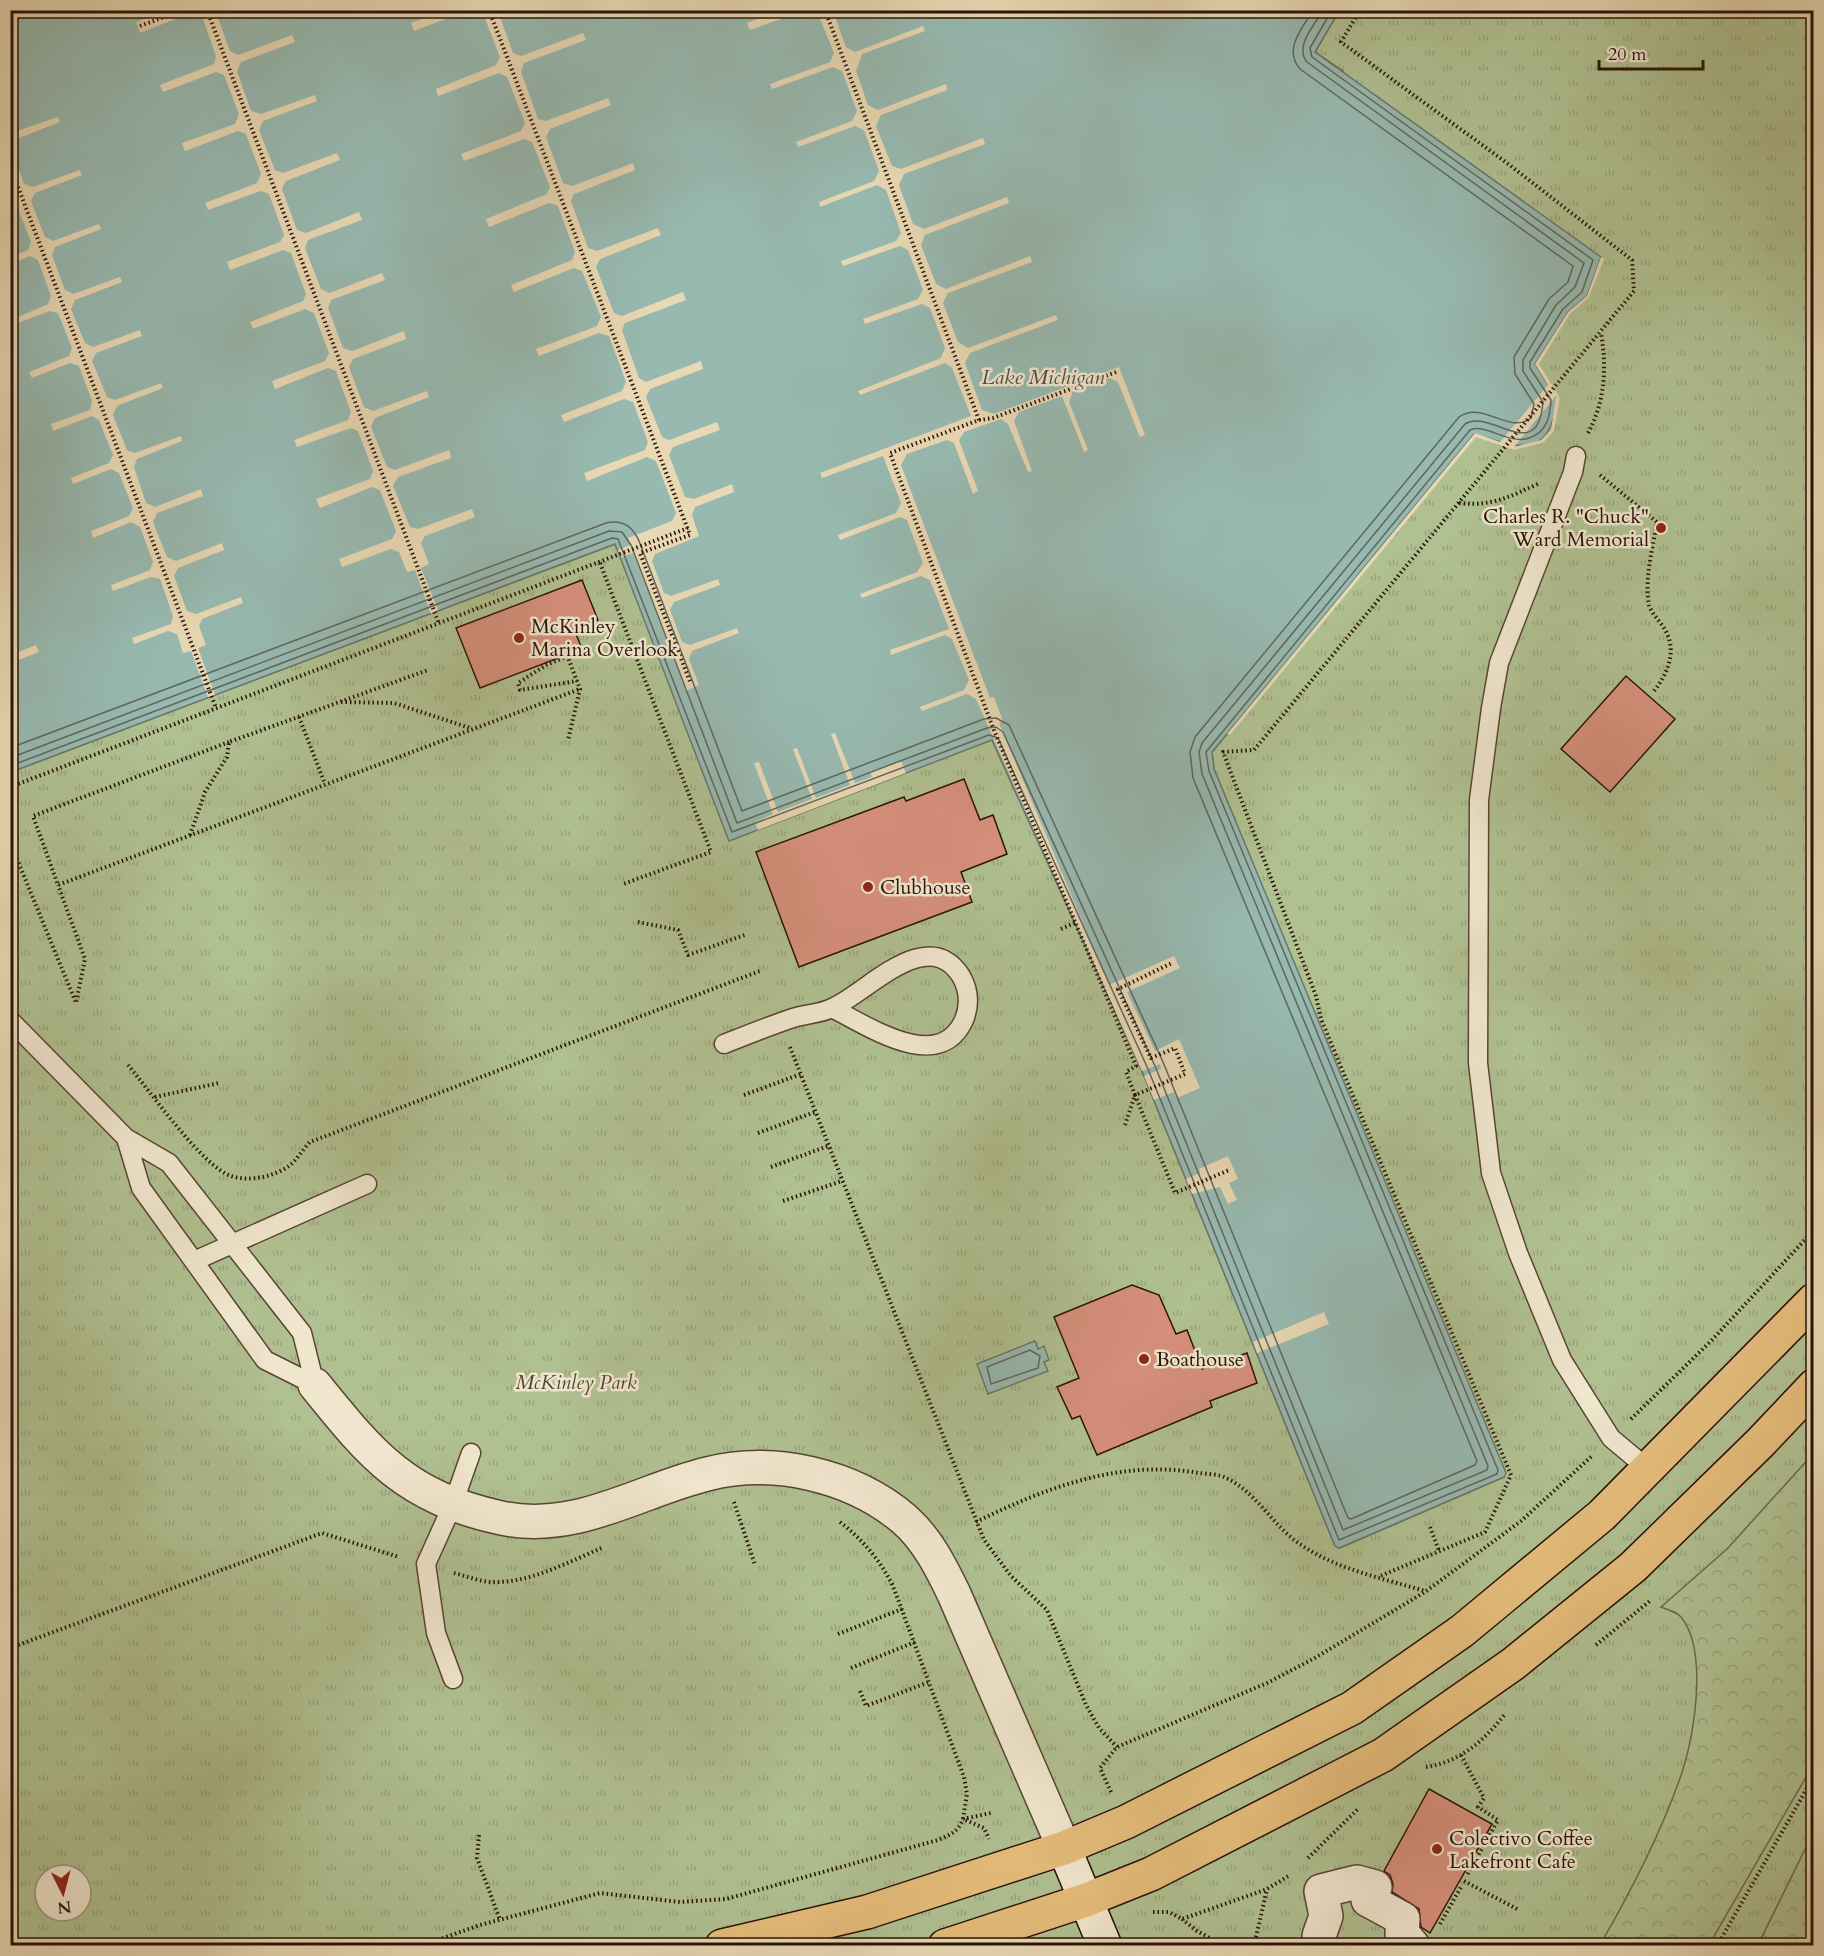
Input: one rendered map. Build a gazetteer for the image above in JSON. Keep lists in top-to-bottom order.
{
  "water": ["Lake Michigan"],
  "parks": ["McKinley Park"],
  "places": [
    "Charles R. \"Chuck\" Ward Memorial",
    "McKinley Marina Overlook",
    "Clubhouse",
    "Boathouse",
    "Colectivo Coffee Lakefront Cafe"
  ],
  "scale_bar": "20 m",
  "north": "bottom"
}
